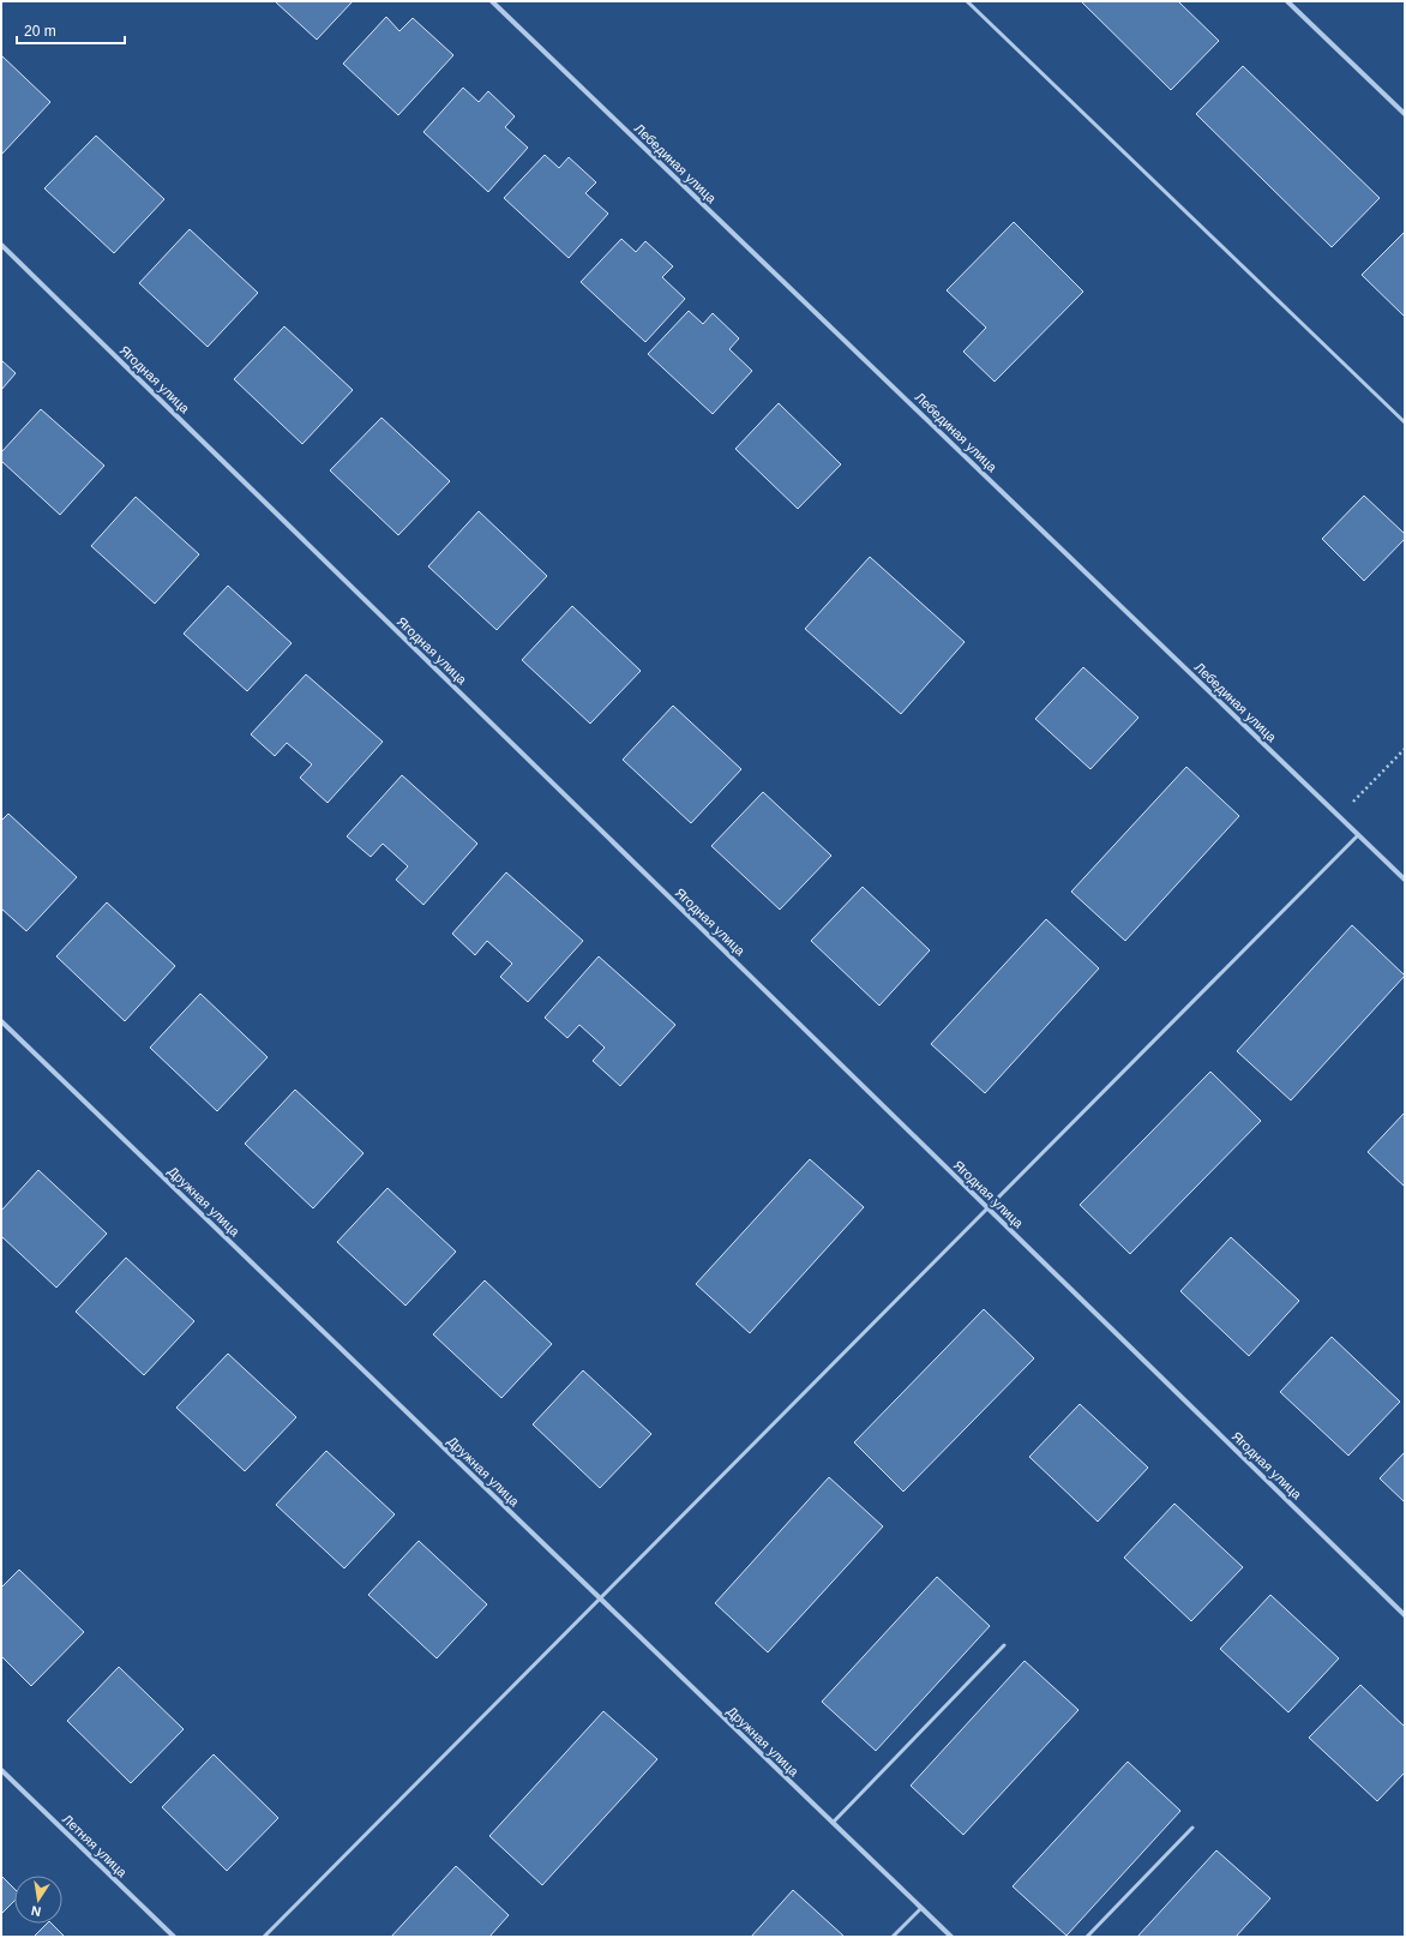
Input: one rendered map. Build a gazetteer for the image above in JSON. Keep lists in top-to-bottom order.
{
  "streets": {
    "street": [
      "Лебединая улица",
      "Ягодная улица",
      "Дружная улица",
      "Летняя улица"
    ]
  },
  "scale_bar": "20 m",
  "north": "bottom"
}
